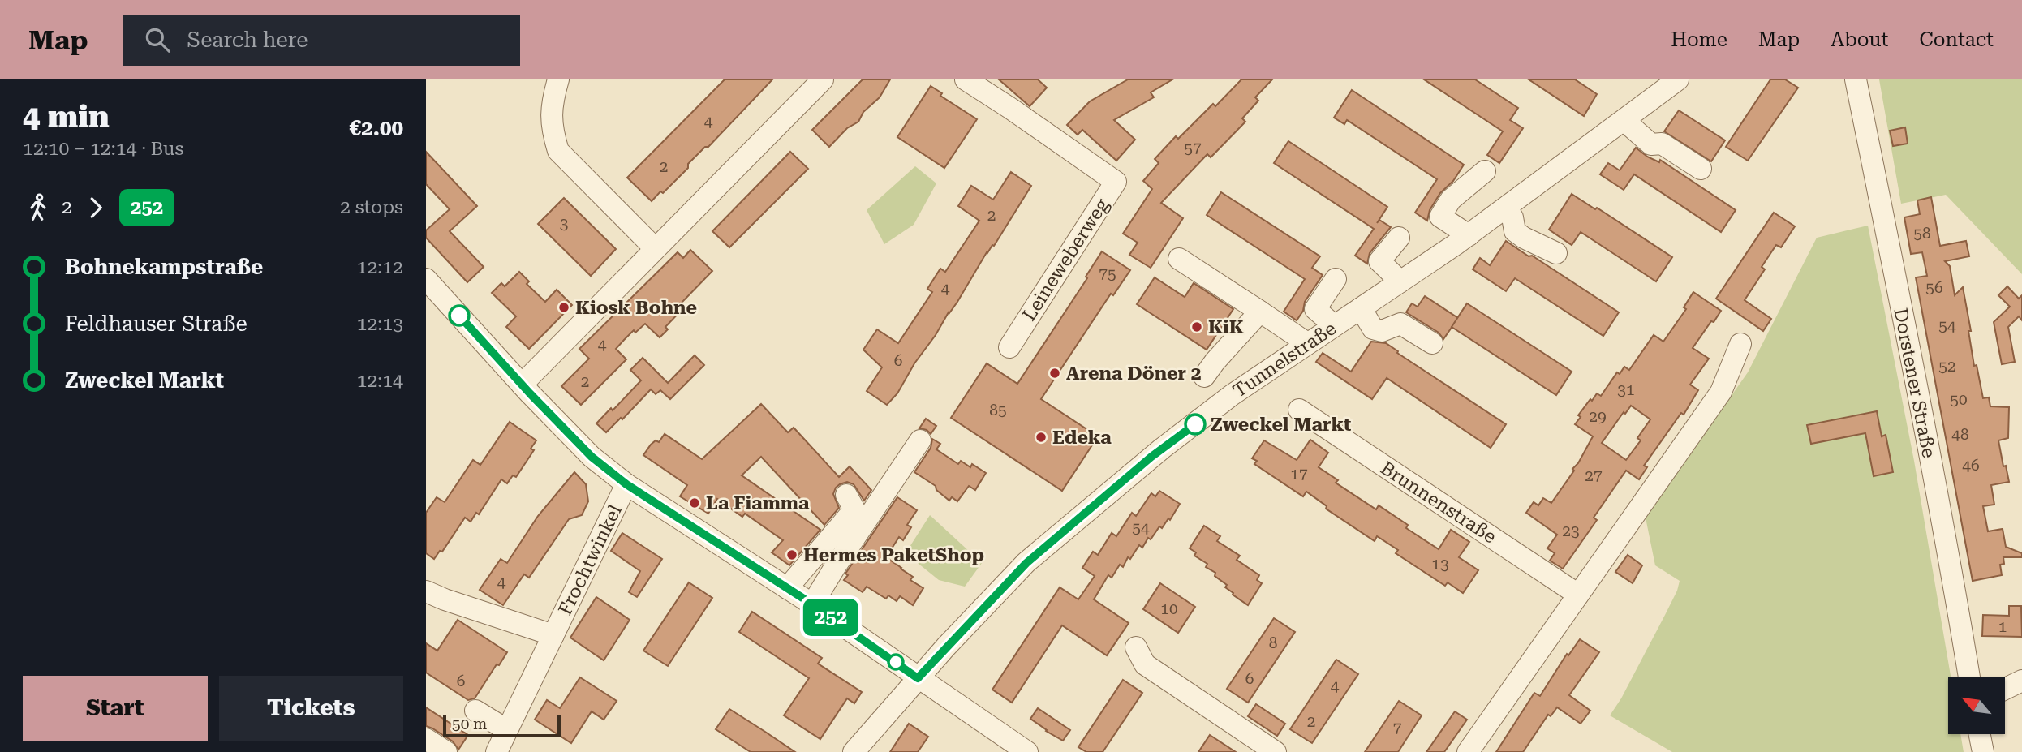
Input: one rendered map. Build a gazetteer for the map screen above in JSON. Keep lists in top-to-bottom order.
{
  "streets": {
    "street": [
      "Leineweberweg",
      "Tunnelstraße",
      "Dorstener Straße",
      "Brunnenstraße",
      "Frochtwinkel"
    ]
  },
  "places": [
    "Kiosk Bohne",
    "KiK",
    "Arena Döner 2",
    "Zweckel Markt",
    "Edeka",
    "La Fiamma",
    "Hermes PaketShop"
  ],
  "lines": ["bus line 252"],
  "house_numbers": [
    "4",
    "57",
    "2",
    "2",
    "3",
    "58",
    "75",
    "56",
    "4",
    "54",
    "4",
    "6",
    "52",
    "2",
    "31",
    "50",
    "85",
    "29",
    "48",
    "46",
    "17",
    "27",
    "54",
    "23",
    "13",
    "4",
    "10",
    "1",
    "8",
    "6",
    "6",
    "4",
    "2",
    "7"
  ],
  "scale_bar": "50 m",
  "north": "top left",
  "page": {
    "header": "Map",
    "search": "Search here",
    "nav": [
      "Home",
      "Map",
      "About",
      "Contact"
    ],
    "heading": ["4 min", "12:10 – 12:14 · Bus", "€2.00"],
    "on_map": "252",
    "legs": ["2", "252", "2 stops"],
    "list": [
      {
        "name": "Bohnekampstraße",
        "value": "12:12"
      },
      {
        "name": "Feldhauser Straße",
        "value": "12:13"
      },
      {
        "name": "Zweckel Markt",
        "value": "12:14"
      }
    ],
    "buttons": ["Start", "Tickets"],
    "scale": "50 m"
  }
}
